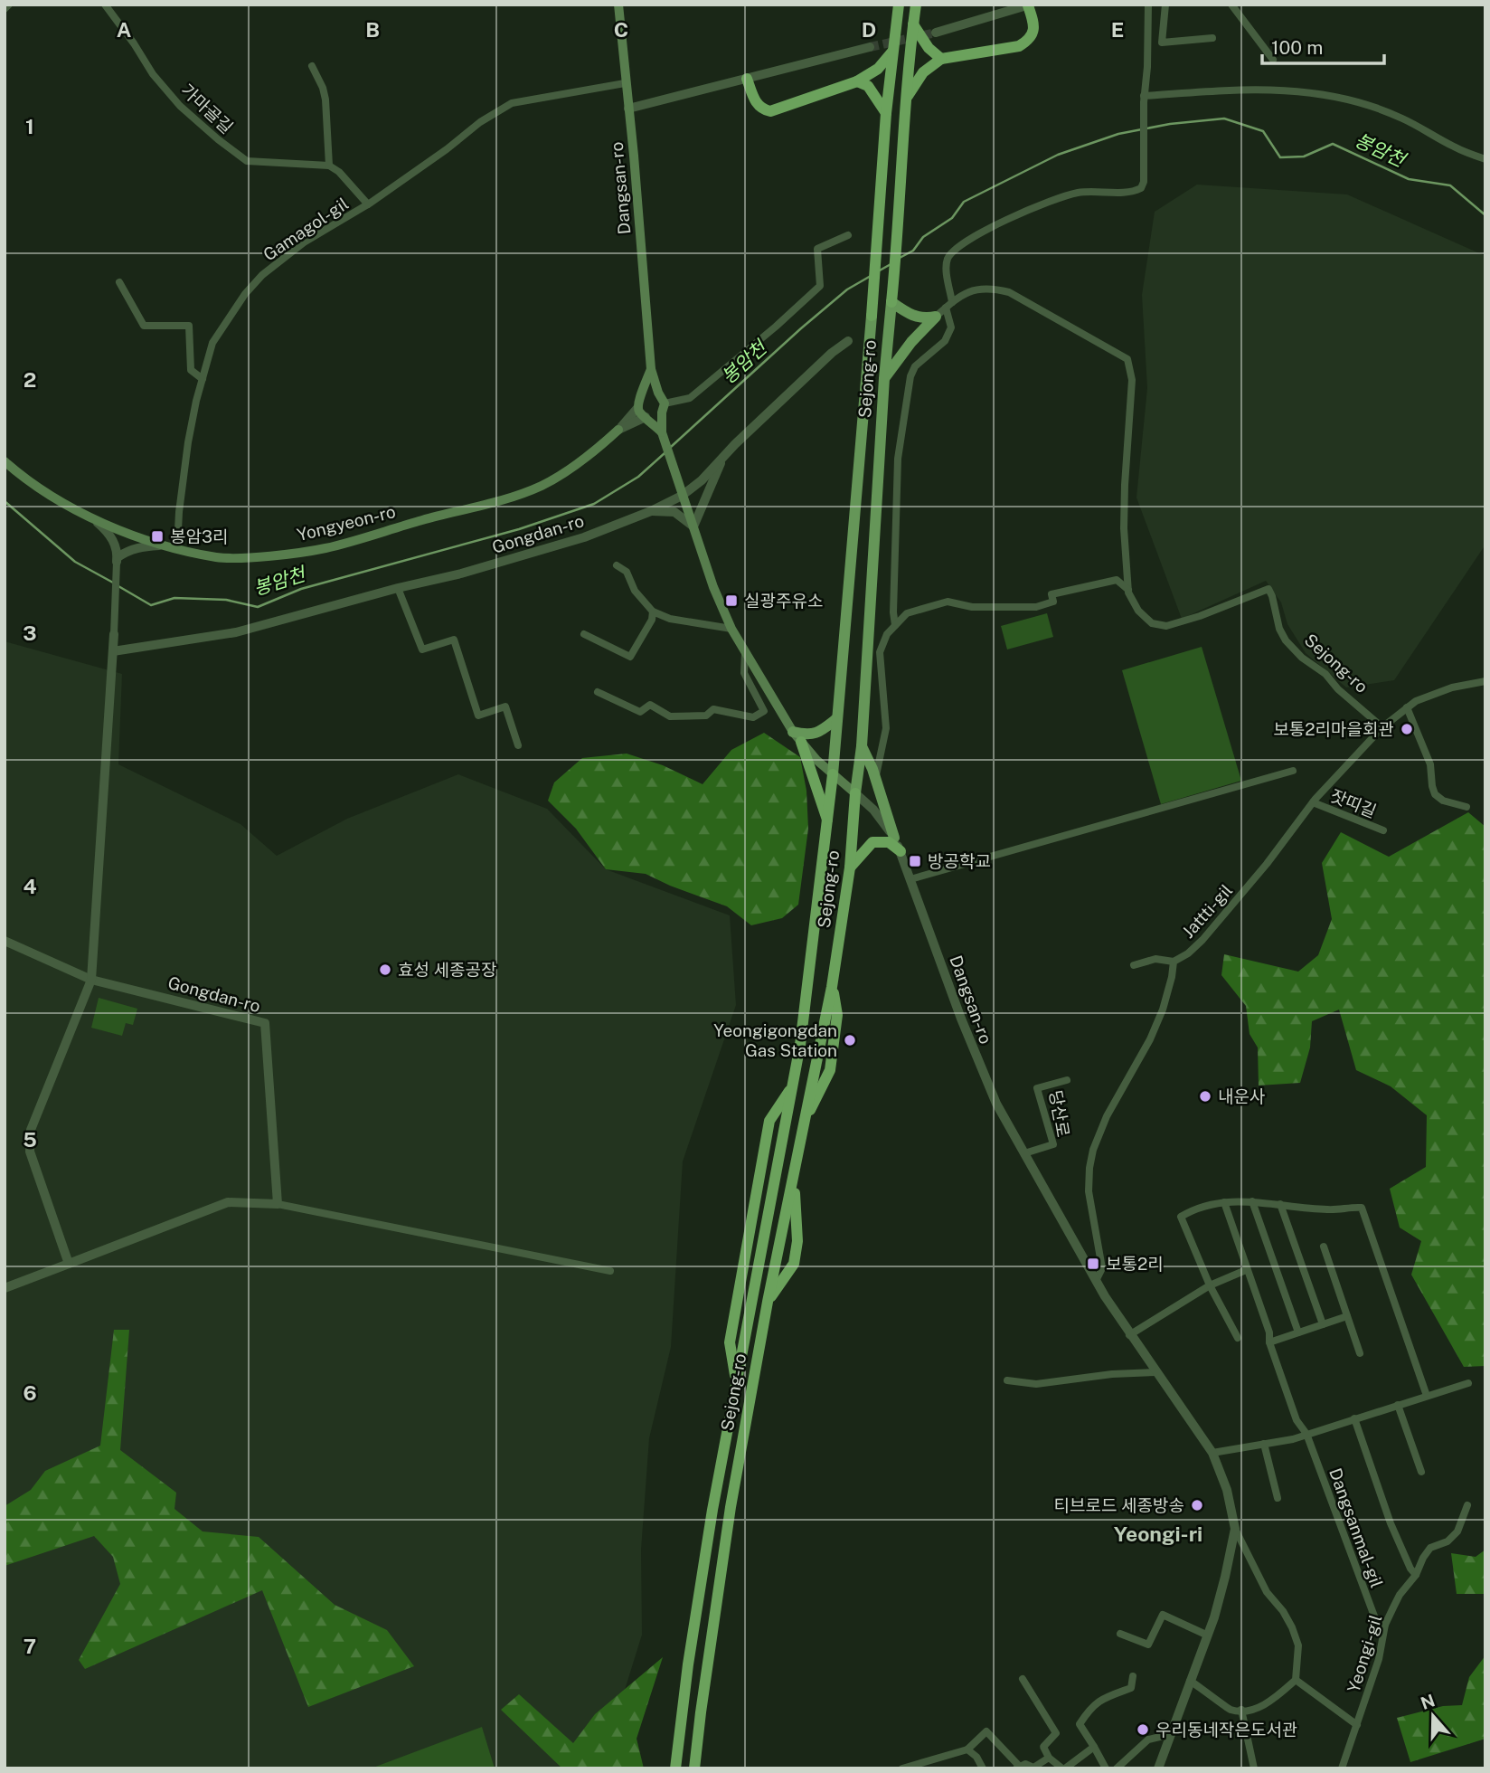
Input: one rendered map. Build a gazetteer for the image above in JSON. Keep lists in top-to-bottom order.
{
  "streets": {
    "highway": ["Sejong-ro"],
    "main road": ["Dangsan-ro", "Yongyeon-ro"],
    "street": [
      "가마골길",
      "Gamagol-gil",
      "Gongdan-ro",
      "잣띠길",
      "Jattti-gil",
      "당산로",
      "Dangsanmal-gil",
      "Yeongi-gil"
    ]
  },
  "crossings": [
    ["Dangsan-ro", "Gamagol-gil"],
    ["Dangsan-ro", "Sejong-ro"],
    ["Dangsan-ro", "Gongdan-ro"],
    ["Dangsan-ro", "당산로"],
    ["Gamagol-gil", "Yongyeon-ro"],
    ["Sejong-ro", "Jattti-gil"],
    ["잣띠길", "Jattti-gil"],
    ["Dangsanmal-gil", "Yeongi-gil"]
  ],
  "districts": ["Yeongi-ri"],
  "water": ["봉암천"],
  "places": {
    "transit": [
      "봉암3리",
      "실광주유소",
      "방공학교",
      "보통2리"
    ],
    "other": [
      "보통2리마을회관",
      "효성 세종공장",
      "Yeongigongdan Gas Station",
      "내운사",
      "티브로드 세종방송",
      "우리동네작은도서관"
    ]
  },
  "scale_bar": "100 m",
  "north": "top",
  "grid": {
    "columns": [
      "A",
      "B",
      "C",
      "D",
      "E"
    ],
    "rows": [
      "1",
      "2",
      "3",
      "4",
      "5",
      "6",
      "7"
    ]
  }
}
